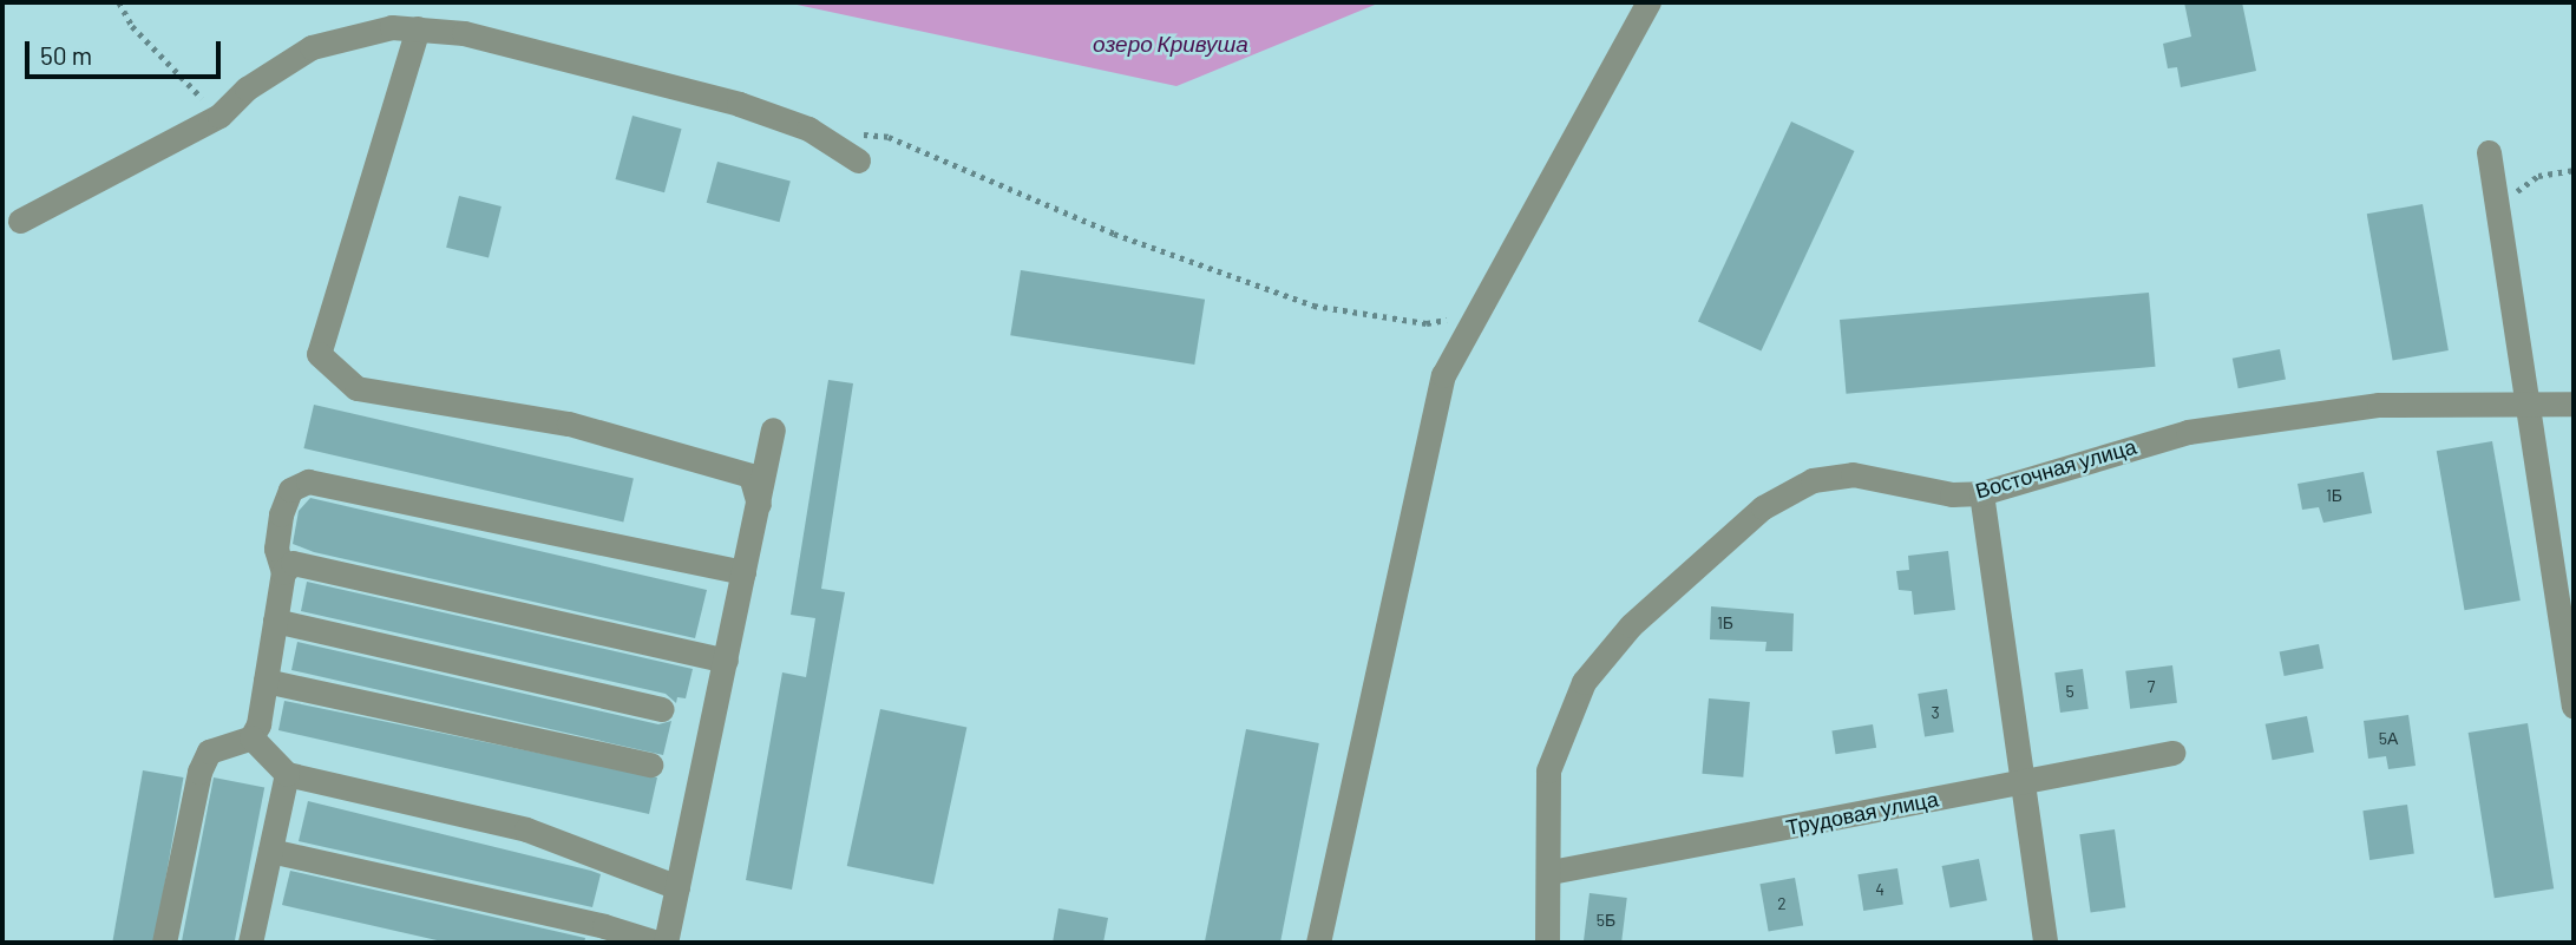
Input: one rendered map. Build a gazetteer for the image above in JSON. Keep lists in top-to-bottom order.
{
  "streets": {
    "street": ["Восточная улица", "Трудовая улица"]
  },
  "crossings": [
    ["Восточная улица", "Трудовая улица"]
  ],
  "water": ["озеро Кривуша"],
  "house_numbers": [
    "1Б",
    "1Б",
    "7",
    "5",
    "3",
    "5А",
    "4",
    "2",
    "5Б"
  ],
  "scale_bar": "50 m"
}
